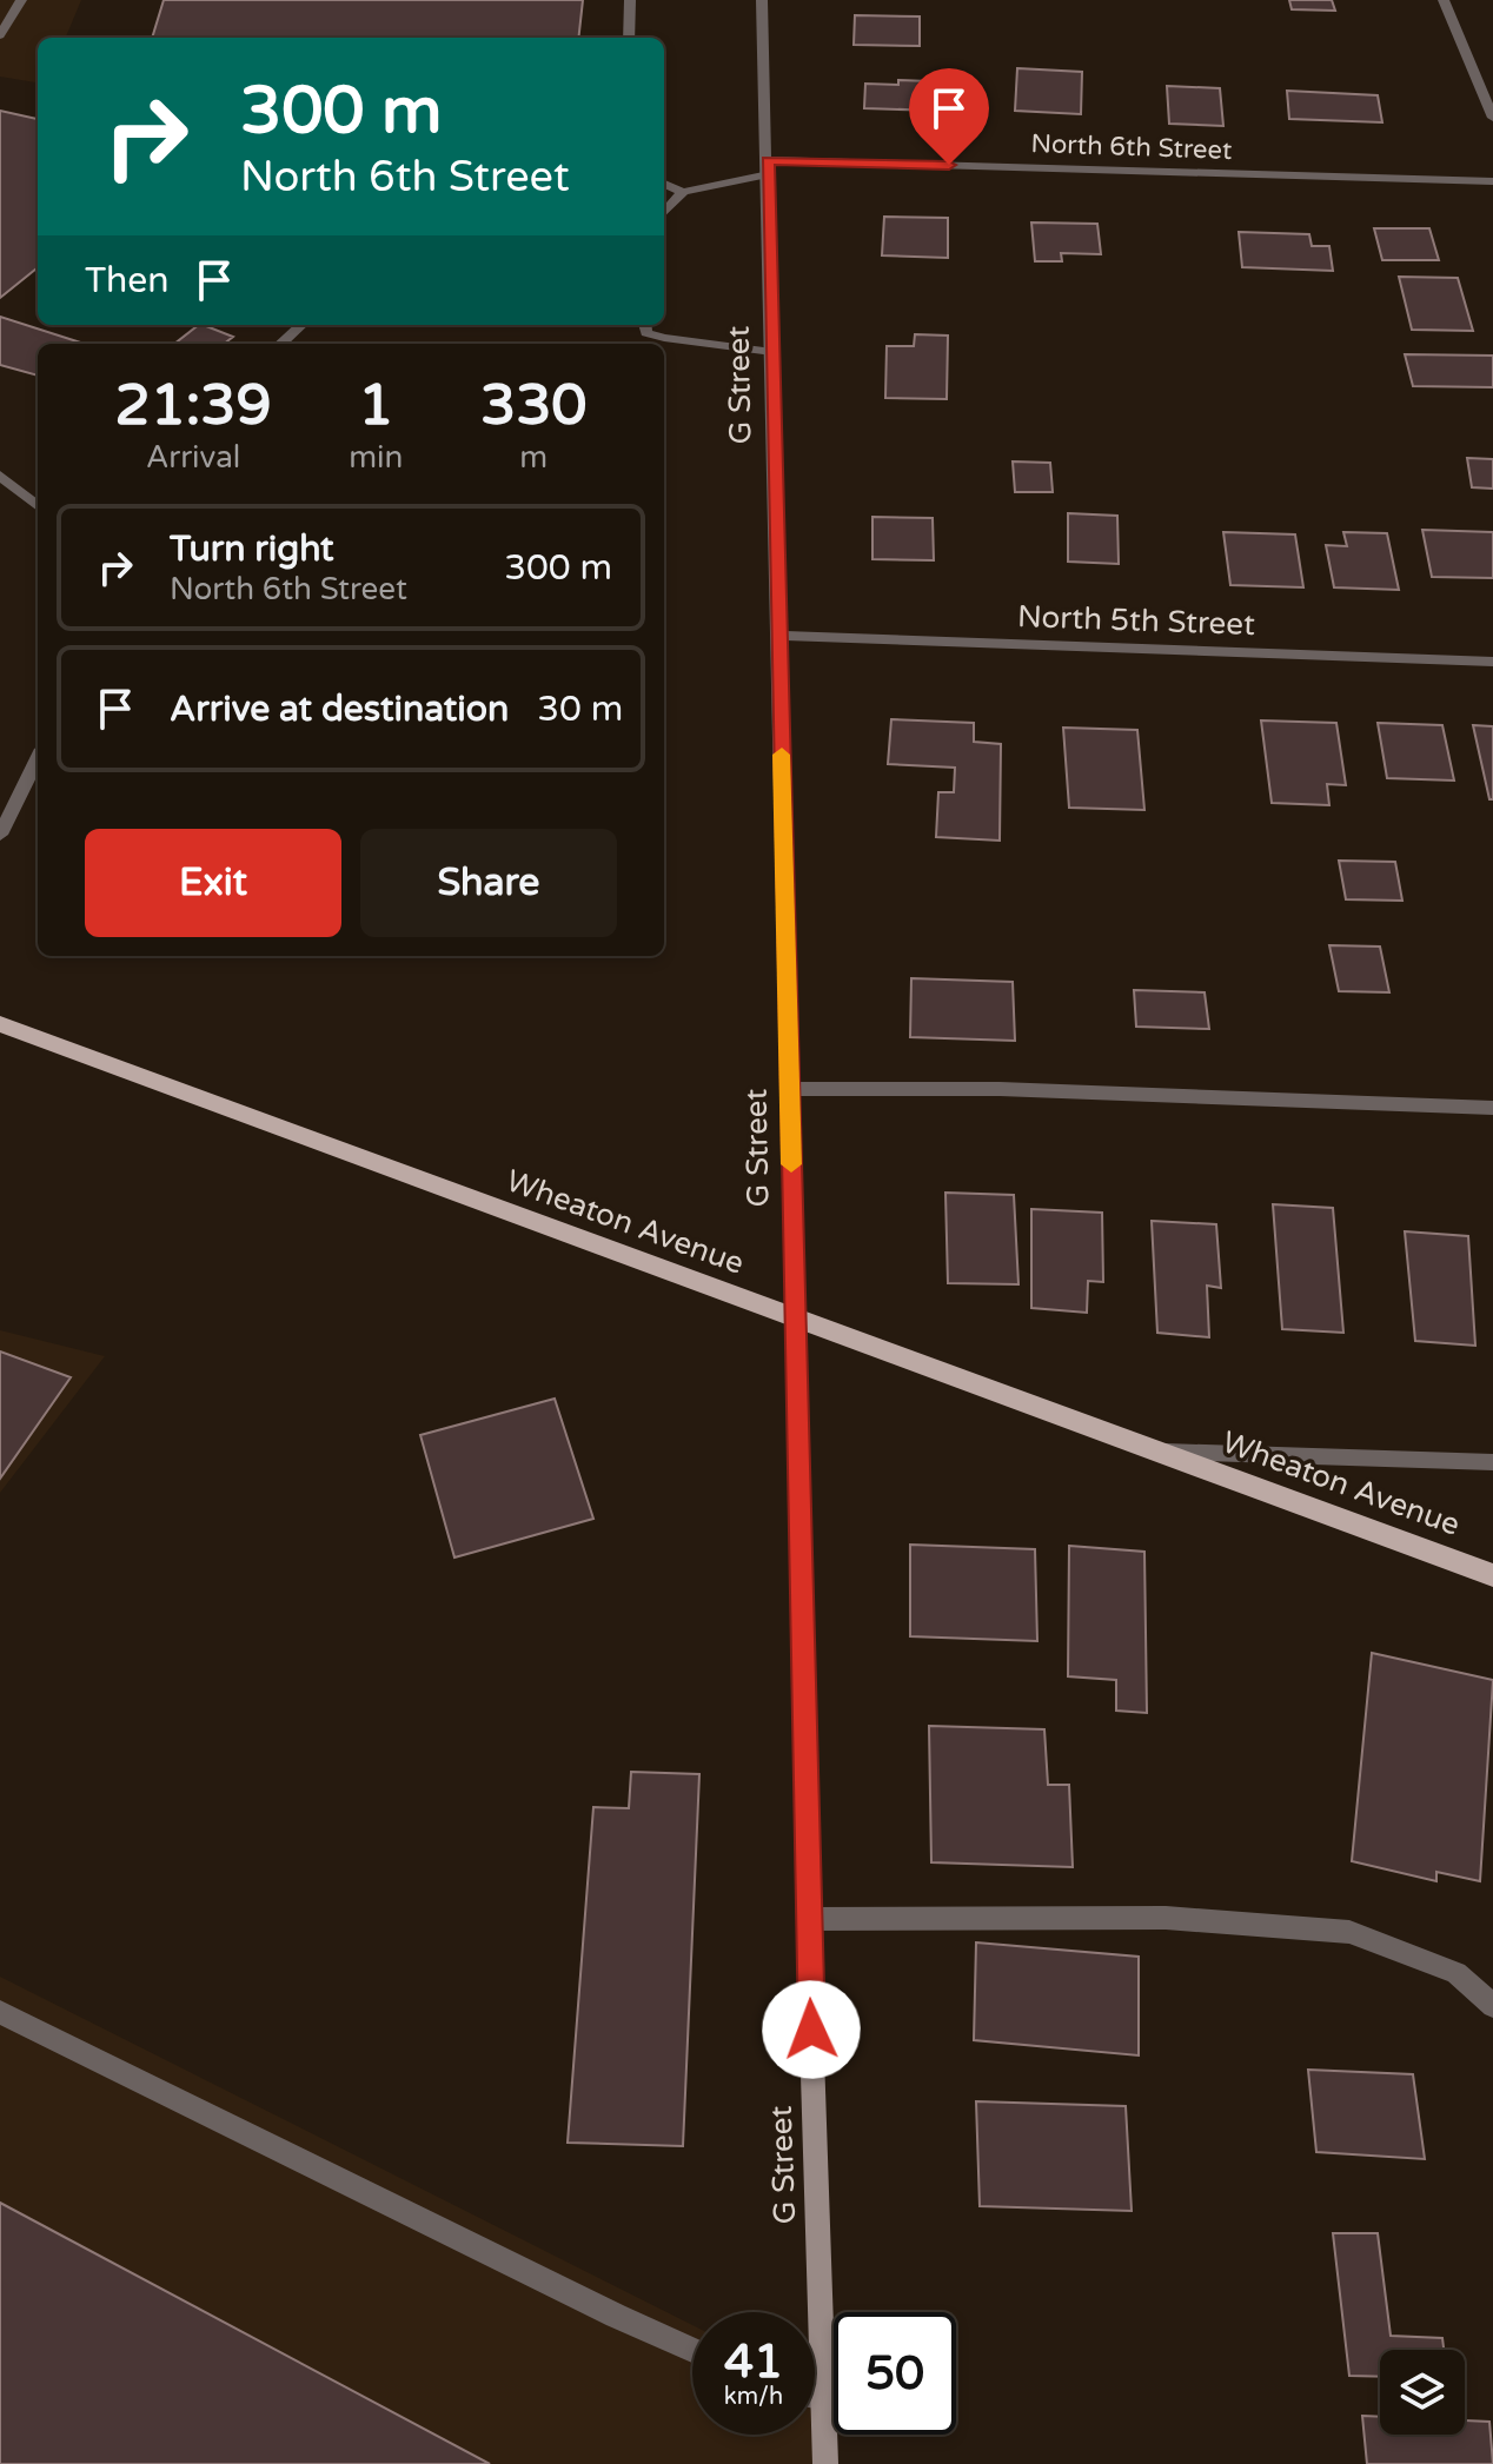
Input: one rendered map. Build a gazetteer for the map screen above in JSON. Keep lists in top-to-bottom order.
{
  "streets": {
    "main road": ["G Street", "Wheaton Avenue"],
    "street": ["North 6th Street", "North 5th Street"]
  },
  "crossings": [
    ["North 6th Street", "G Street"],
    ["G Street", "North 5th Street"],
    ["G Street", "Wheaton Avenue"]
  ],
  "page": {
    "turn": ["300 m", "North 6th Street"],
    "then": "Then",
    "eta": [
      "21:39",
      "Arrival",
      "1",
      "min",
      "330",
      "m"
    ],
    "list": [
      {
        "name": "Turn right",
        "note": "North 6th Street",
        "value": "300 m"
      },
      {
        "name": "Arrive at destination",
        "value": "30 m"
      }
    ],
    "buttons": ["Exit", "Share"],
    "speed": "41 km/h",
    "limit": "50"
  }
}
